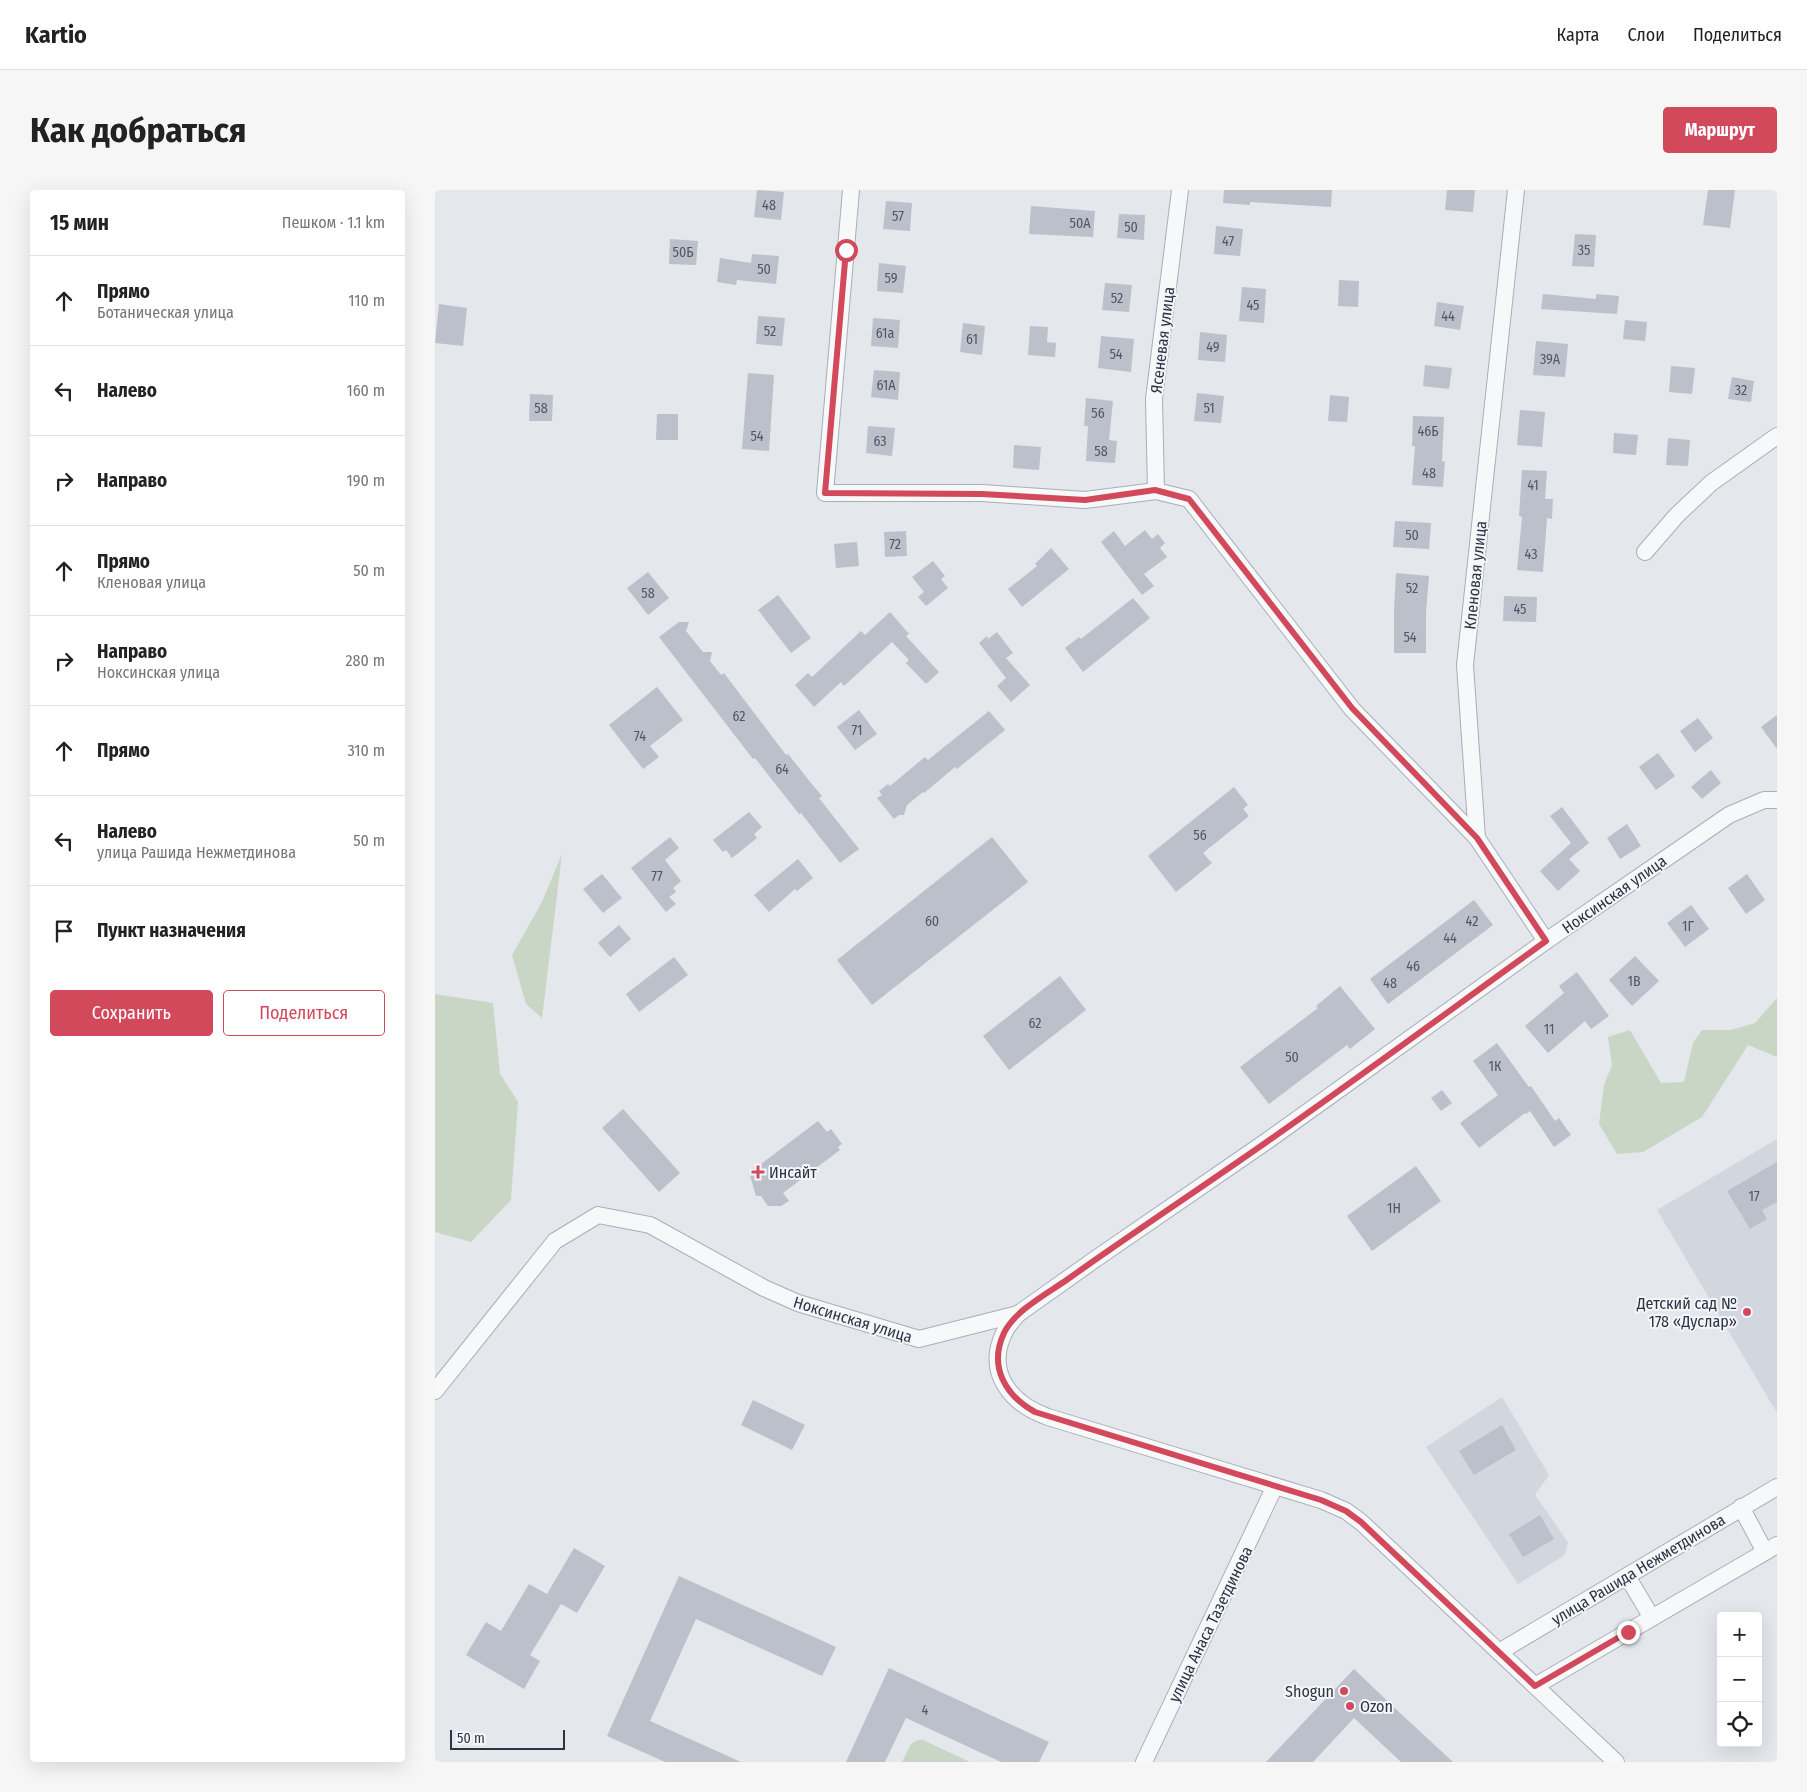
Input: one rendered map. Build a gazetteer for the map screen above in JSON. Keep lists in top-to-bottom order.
{
  "streets": {
    "street": [
      "Ясеневая улица",
      "Кленовая улица",
      "Ноксинская улица",
      "улица Рашида Нежметдинова",
      "улица Анаса Тазетдинова"
    ]
  },
  "crossings": [
    ["Кленовая улица", "Ноксинская улица"]
  ],
  "places": {
    "health": ["Инсайт"],
    "other": ["Детский сад № 178 «Дуслар»", "Shogun", "Ozon"]
  },
  "house_numbers": [
    "48",
    "57",
    "50А",
    "50",
    "47",
    "35",
    "50Б",
    "50",
    "59",
    "52",
    "45",
    "44",
    "52",
    "61а",
    "61",
    "49",
    "54",
    "39А",
    "61А",
    "32",
    "58",
    "51",
    "56",
    "46Б",
    "54",
    "63",
    "58",
    "48",
    "41",
    "50",
    "72",
    "43",
    "52",
    "58",
    "45",
    "54",
    "62",
    "71",
    "74",
    "64",
    "56",
    "77",
    "60",
    "42",
    "1Г",
    "44",
    "46",
    "1В",
    "48",
    "62",
    "11",
    "50",
    "1К",
    "17",
    "1Н",
    "4"
  ],
  "scale_bar": "50 m",
  "page": {
    "header": "Kartio",
    "nav": ["Карта", "Слои", "Поделиться"],
    "buttons": [
      "Маршрут",
      ["Сохранить", "Поделиться"]
    ],
    "title": "Как добраться",
    "heading": ["15 мин", "Пешком · 1.1 km"],
    "list": [
      ["Прямо", "Ботаническая улица", "110 m"],
      ["Налево", "160 m"],
      ["Направо", "190 m"],
      ["Прямо", "Кленовая улица", "50 m"],
      ["Направо", "Ноксинская улица", "280 m"],
      ["Прямо", "310 m"],
      ["Налево", "улица Рашида Нежметдинова", "50 m"],
      "Пункт назначения"
    ],
    "map_buttons": ["+", "−"],
    "scale": "50 m"
  }
}
